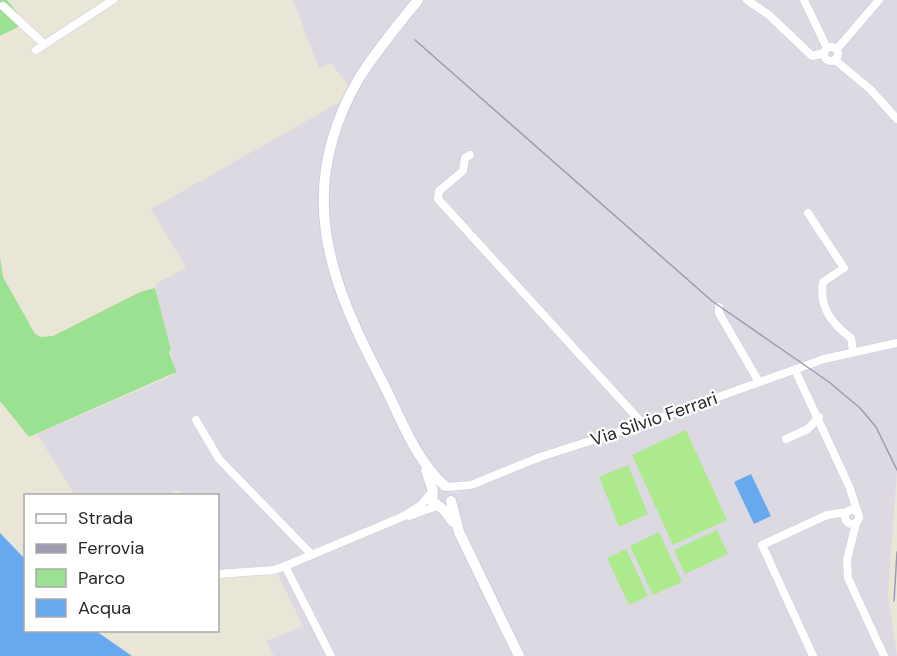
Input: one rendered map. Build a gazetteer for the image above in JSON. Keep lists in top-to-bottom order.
{
  "streets": {
    "street": ["Via Silvio Ferrari"]
  },
  "legend": [
    "Strada",
    "Ferrovia",
    "Parco",
    "Acqua"
  ]
}
